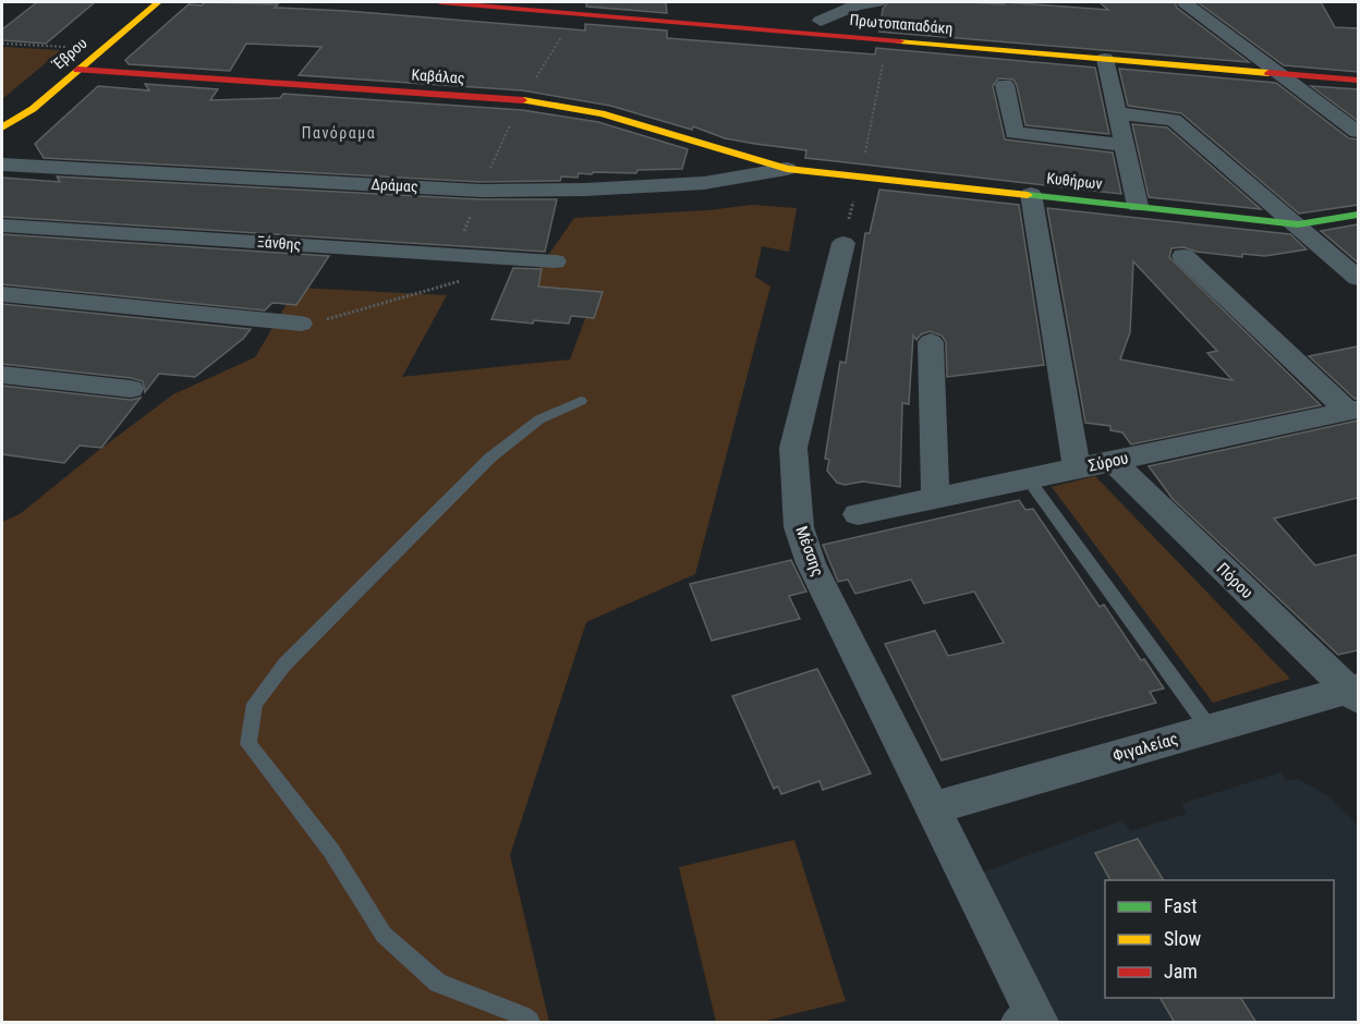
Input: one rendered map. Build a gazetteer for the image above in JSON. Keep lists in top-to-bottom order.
{
  "streets": {
    "main road": [
      "Πρωτοπαπαδάκη",
      "Έβρου",
      "Καβάλας",
      "Κυθήρων"
    ],
    "street": [
      "Δράμας",
      "Ξάνθης",
      "Σύρου",
      "Μέσσης",
      "Πόρου",
      "Φιγαλείας"
    ]
  },
  "crossings": [
    ["Έβρου", "Καβάλας"],
    ["Καβάλας", "Κυθήρων"],
    ["Καβάλας", "Δράμας"],
    ["Κυθήρων", "Δράμας"],
    ["Σύρου", "Πόρου"],
    ["Μέσσης", "Φιγαλείας"],
    ["Πόρου", "Φιγαλείας"]
  ],
  "districts": ["Πανόραμα"],
  "legend": ["Fast", "Slow", "Jam"]
}
